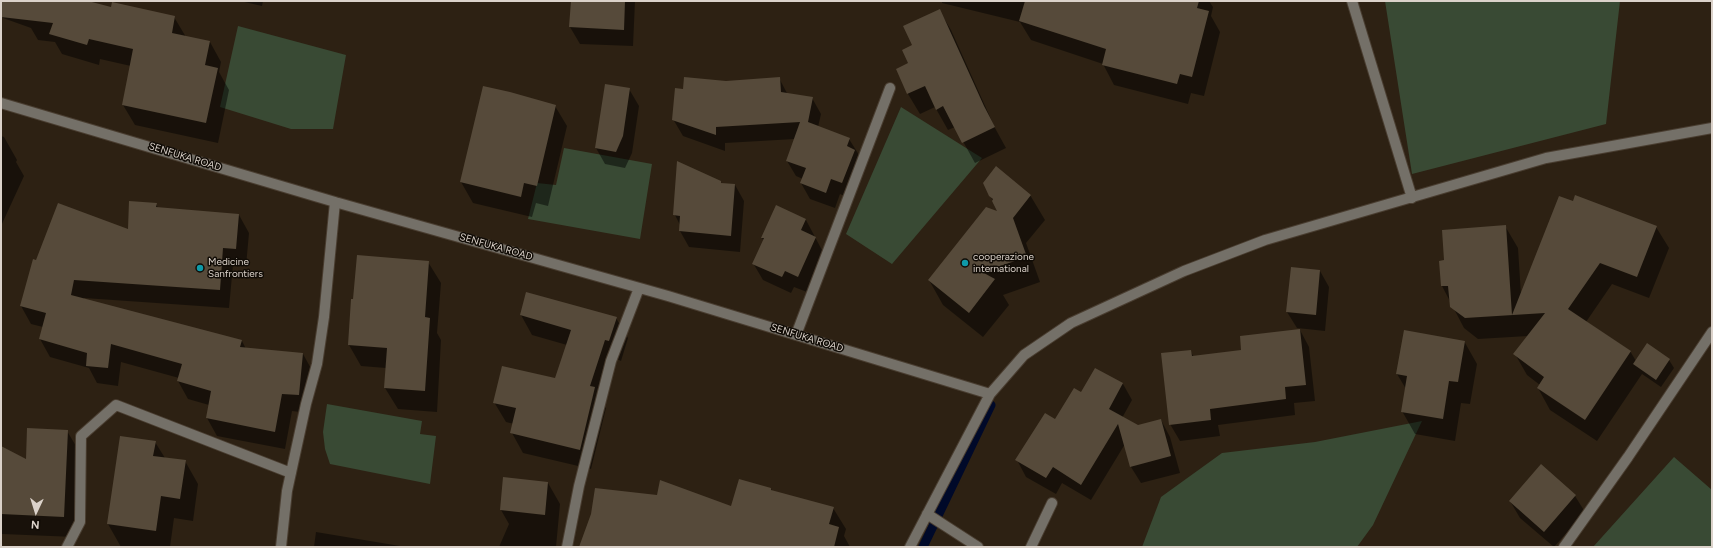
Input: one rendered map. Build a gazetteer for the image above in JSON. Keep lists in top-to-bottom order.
{
  "streets": {
    "street": ["SENFUKA ROAD"]
  },
  "places": ["cooperazione international", "Medicine Sanfrontiers"],
  "north": "bottom"
}
